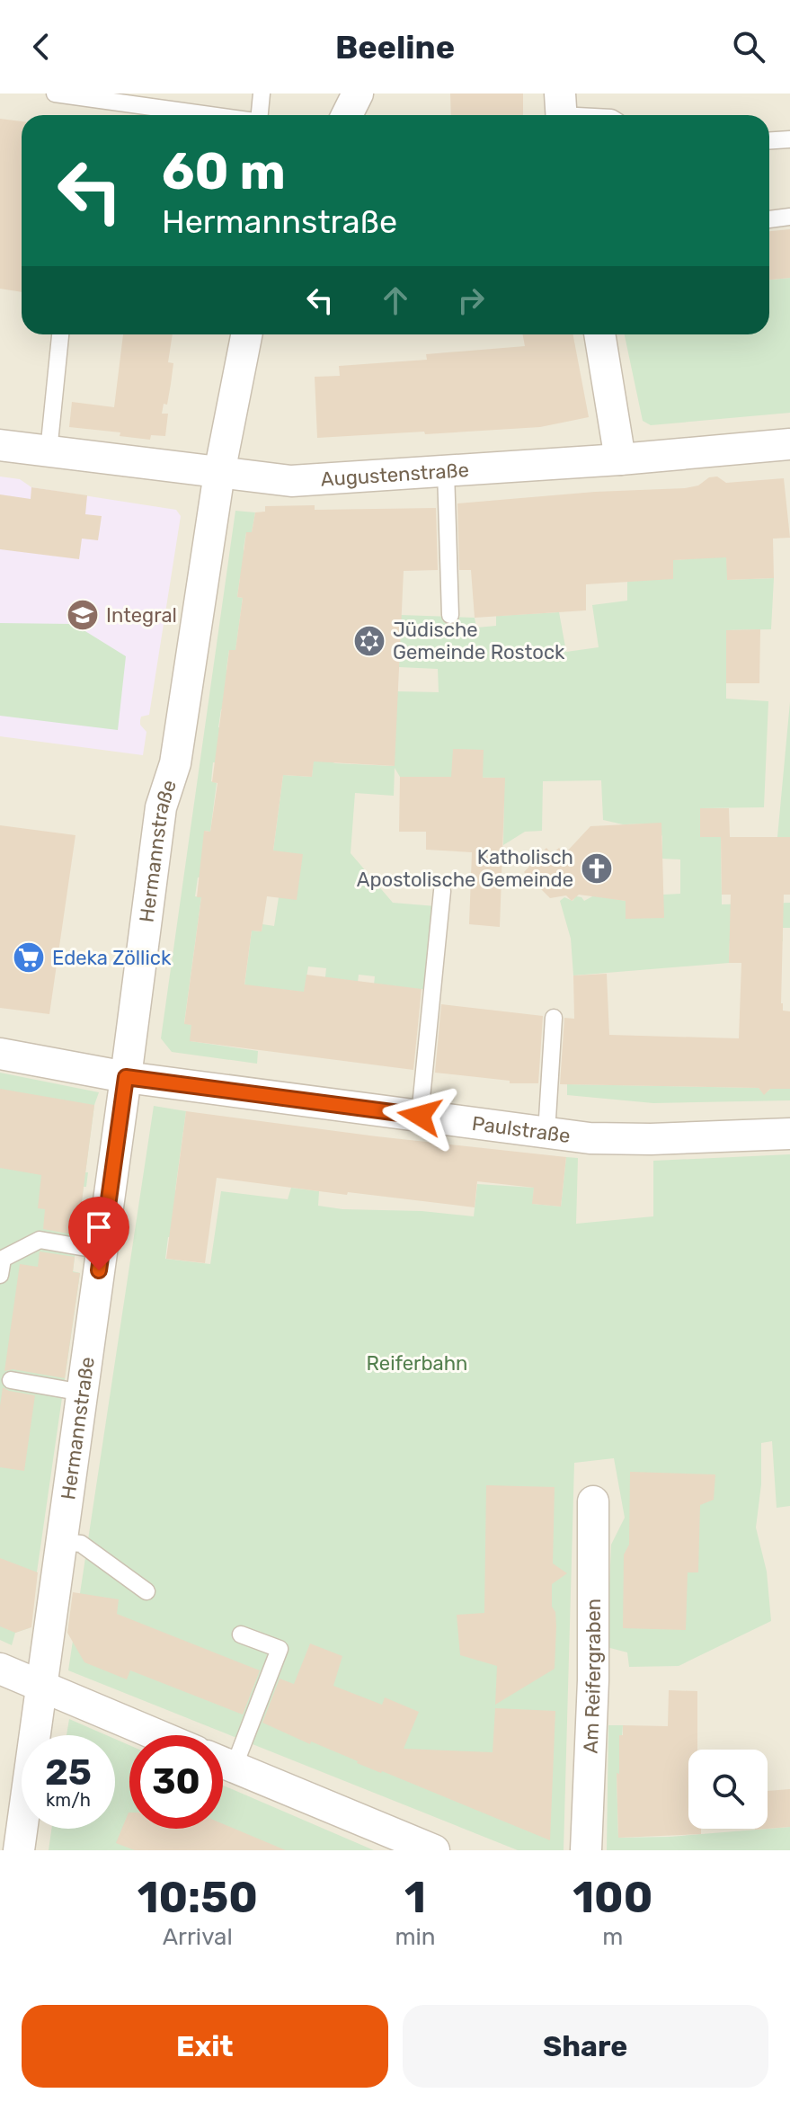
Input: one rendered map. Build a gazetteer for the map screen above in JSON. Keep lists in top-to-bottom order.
{
  "streets": {
    "street": [
      "Augustenstraße",
      "Hermannstraße",
      "Paulstraße",
      "Am Reifergraben"
    ]
  },
  "crossings": [
    ["Augustenstraße", "Hermannstraße"],
    ["Hermannstraße", "Paulstraße"]
  ],
  "parks": ["Reiferbahn"],
  "places": {
    "school or university": ["Integral"],
    "synagogue": ["Jüdische Gemeinde Rostock"],
    "church": ["Katholisch Apostolische Gemeinde"],
    "supermarket": ["Edeka Zöllick"]
  },
  "page": {
    "header": "Beeline",
    "turn": ["60 m", "Hermannstraße"],
    "speed": "25 km/h",
    "limit": "30",
    "eta": [
      "10:50",
      "Arrival",
      "1",
      "min",
      "100",
      "m"
    ],
    "buttons": ["Exit", "Share"]
  }
}
